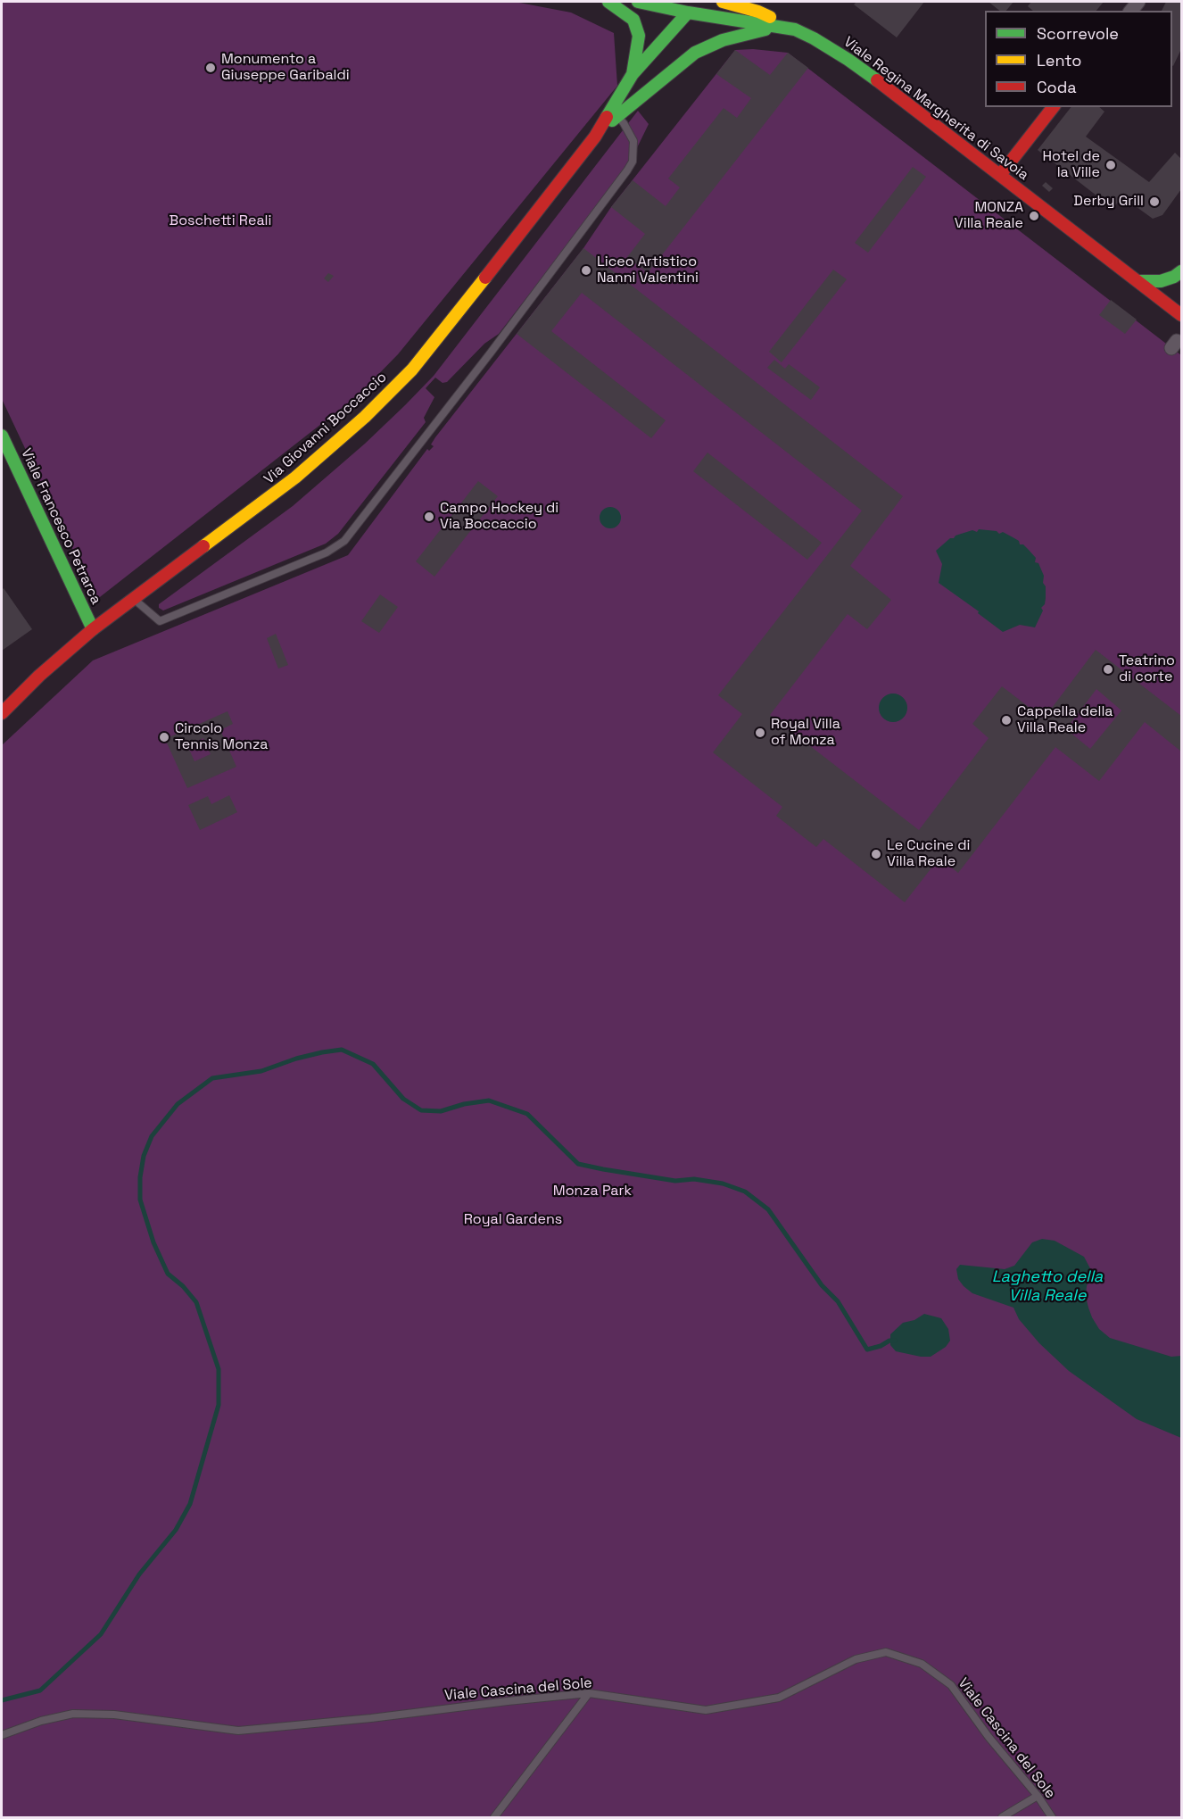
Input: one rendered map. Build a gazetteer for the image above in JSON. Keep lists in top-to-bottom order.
{
  "streets": {
    "main road": ["Viale Regina Margherita di Savoia", "Via Giovanni Boccaccio", "Viale Francesco Petrarca"],
    "lane": ["Viale Cascina del Sole"]
  },
  "crossings": [
    ["Viale Regina Margherita di Savoia", "Via Giovanni Boccaccio"],
    ["Via Giovanni Boccaccio", "Viale Francesco Petrarca"]
  ],
  "water": ["Laghetto della Villa Reale"],
  "parks": ["Boschetti Reali", "Monza Park", "Royal Gardens"],
  "places": [
    "Monumento a Giuseppe Garibaldi",
    "Hotel de la Ville",
    "Derby Grill",
    "MONZA Villa Reale",
    "Liceo Artistico Nanni Valentini",
    "Campo Hockey di Via Boccaccio",
    "Teatrino di corte",
    "Cappella della Villa Reale",
    "Royal Villa of Monza",
    "Circolo Tennis Monza",
    "Le Cucine di Villa Reale"
  ],
  "legend": ["Scorrevole", "Lento", "Coda"]
}
